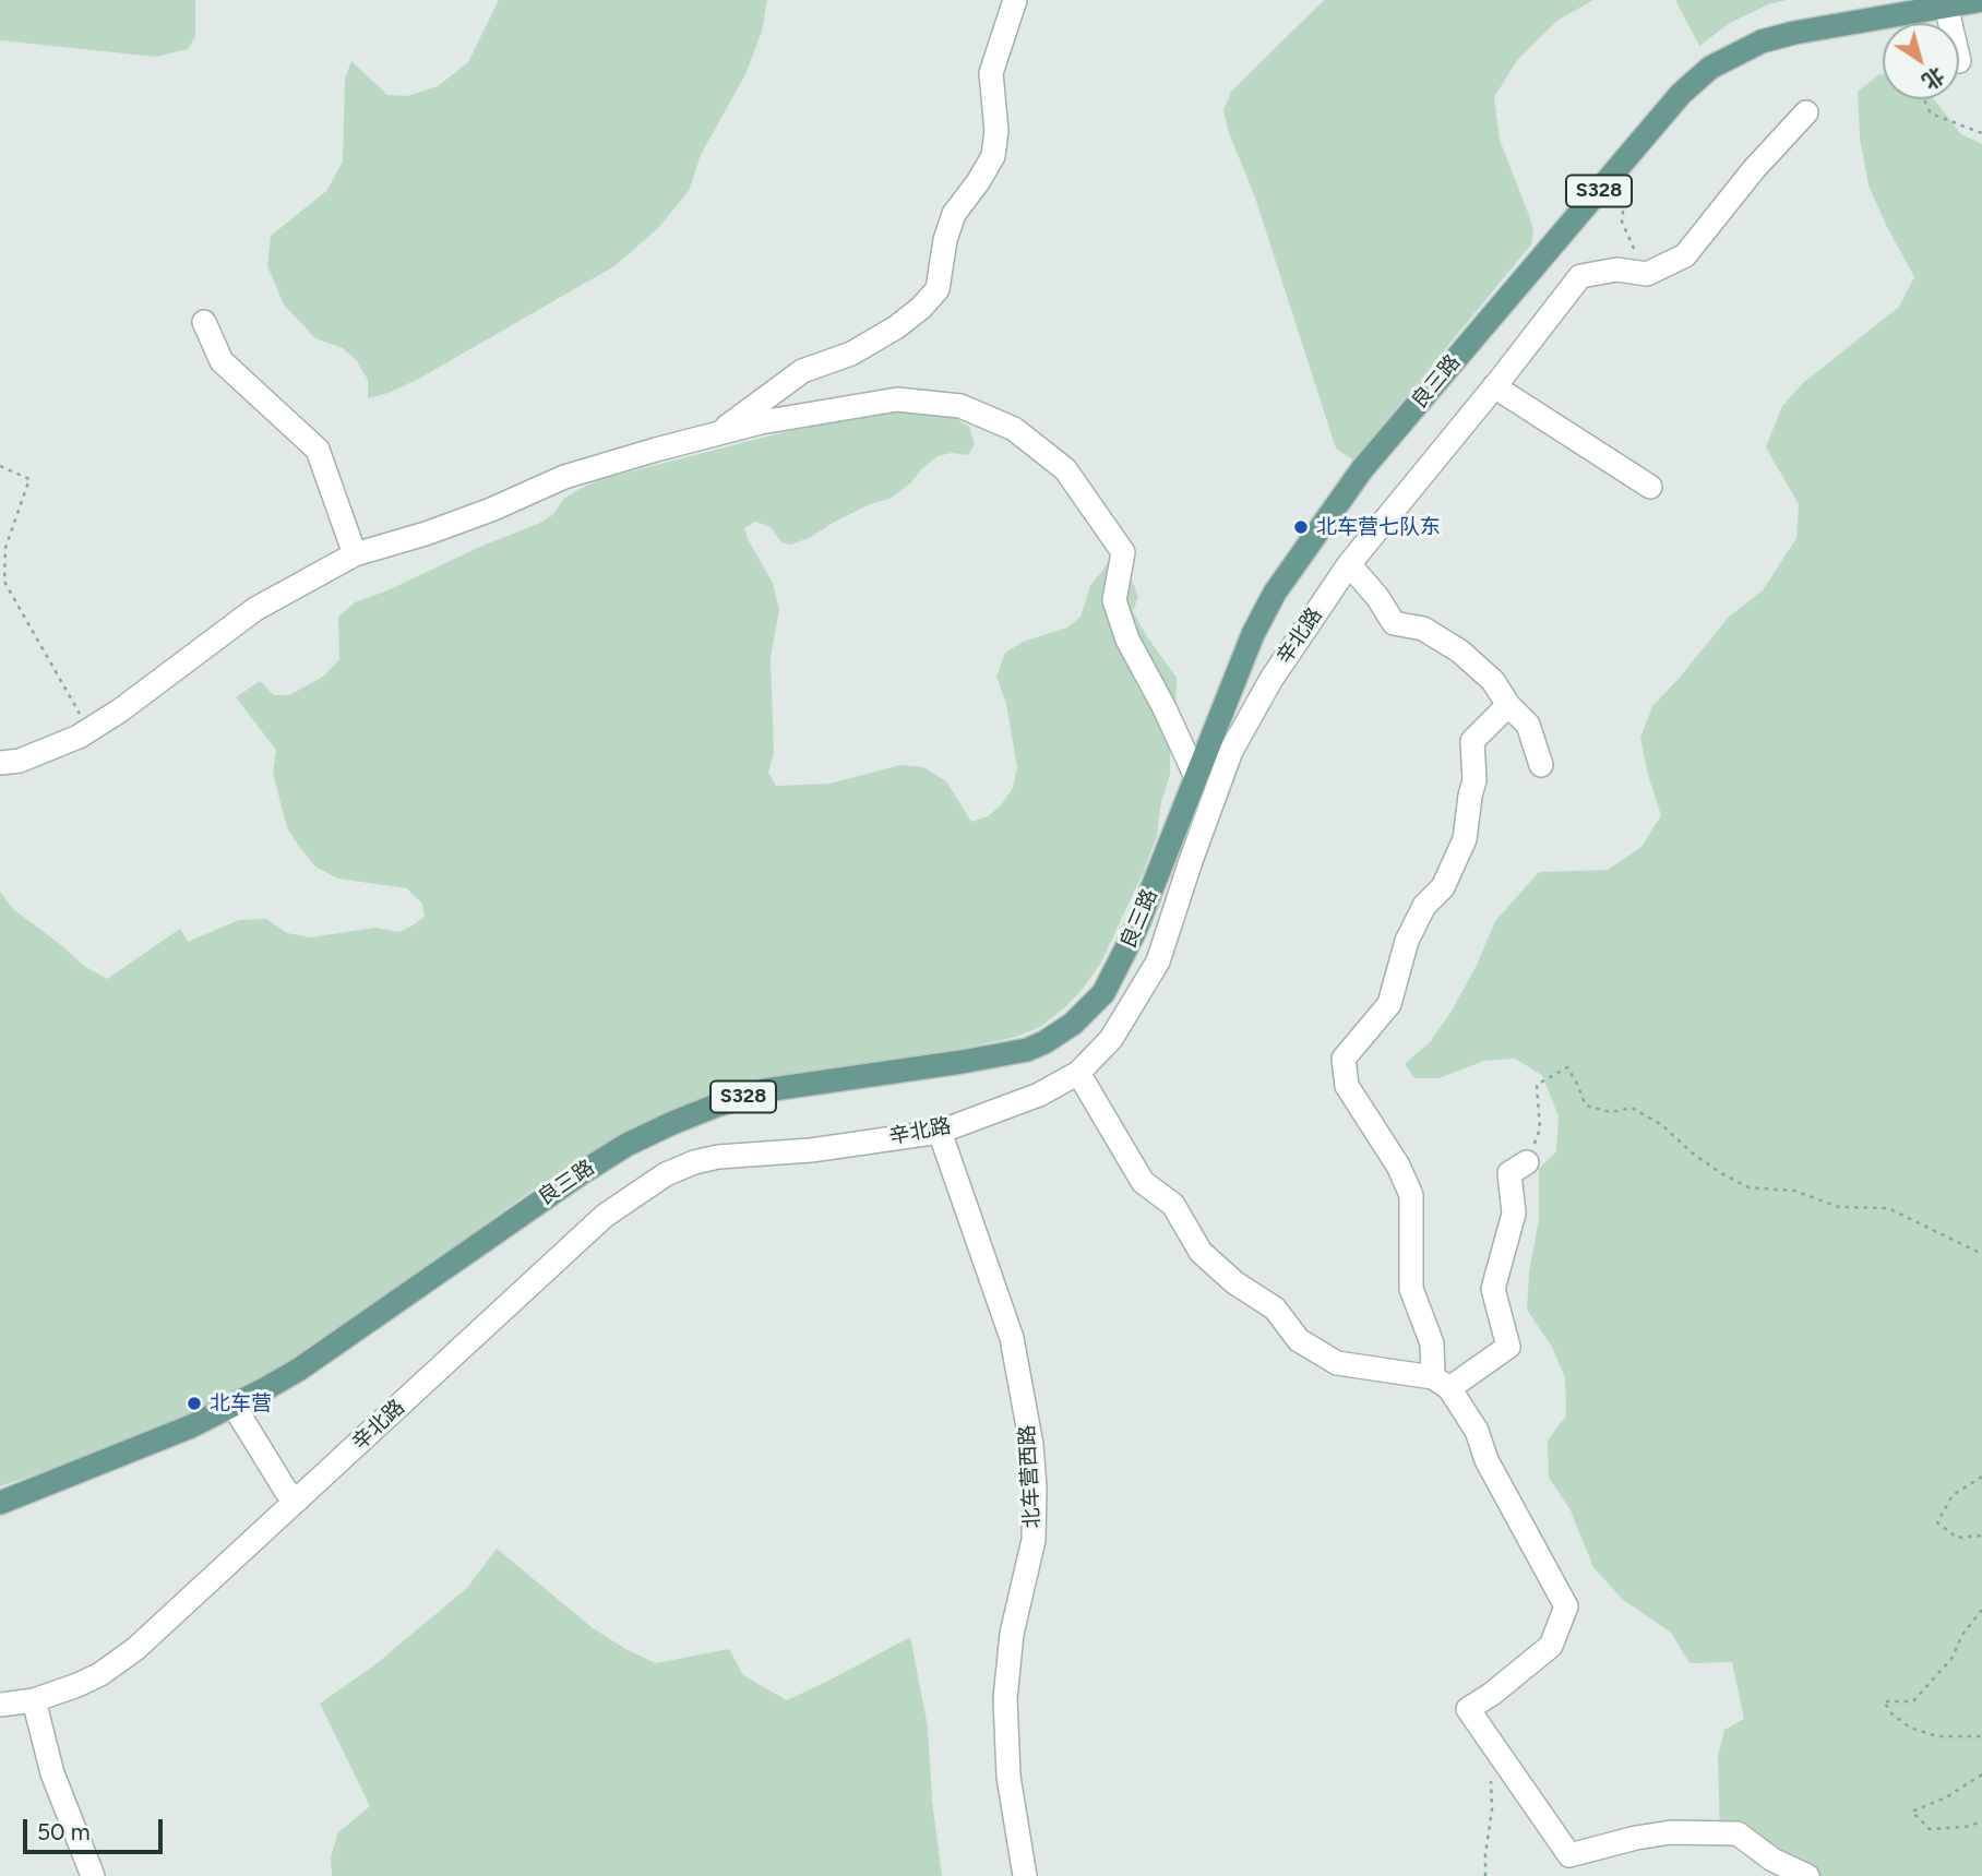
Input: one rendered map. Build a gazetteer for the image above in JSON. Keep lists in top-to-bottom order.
{
  "streets": {
    "main road": ["S328", "良三路"],
    "street": ["辛北路", "北车营西路"]
  },
  "crossings": [
    ["辛北路", "北车营西路"]
  ],
  "places": ["北车营七队东", "北车营"],
  "scale_bar": "50 m",
  "north": "bottom right"
}
